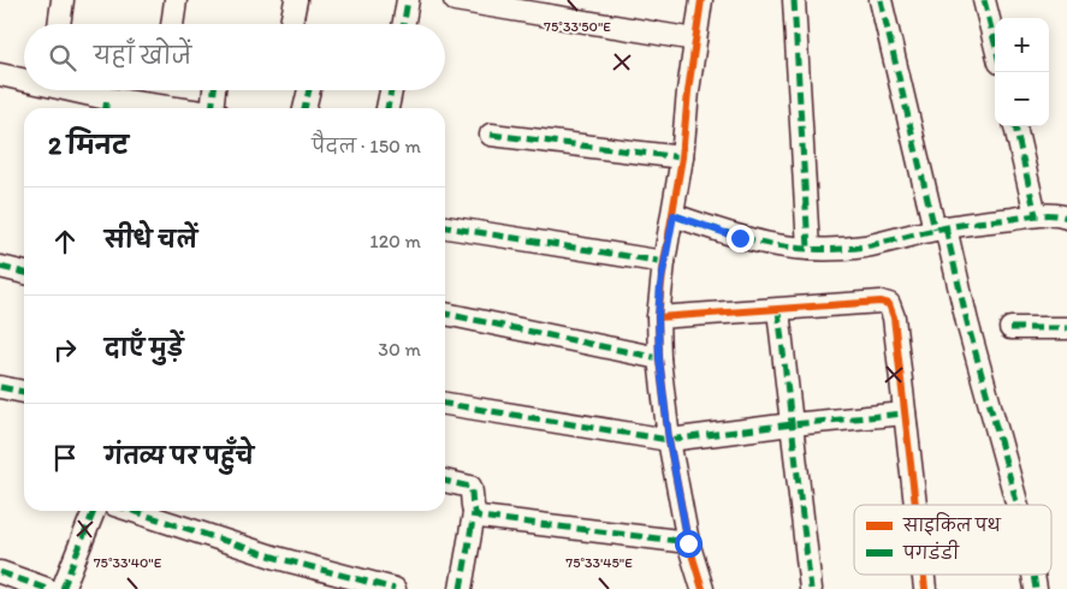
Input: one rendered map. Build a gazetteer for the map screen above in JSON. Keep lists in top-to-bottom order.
{
  "legend": ["साइकिल पथ", "पगडंडी"],
  "page": {
    "map_buttons": ["+", "−"],
    "search": "यहाँ खोजें",
    "heading": ["2 मिनट", "पैदल · 150 m"],
    "list": [
      ["सीधे चलें", "120 m"],
      ["दाएँ मुड़ें", "30 m"],
      "गंतव्य पर पहुँचे"
    ]
  },
  "coordinates": ["75°33'50\"E", "75°33'40\"E", "75°33'45\"E"]
}
